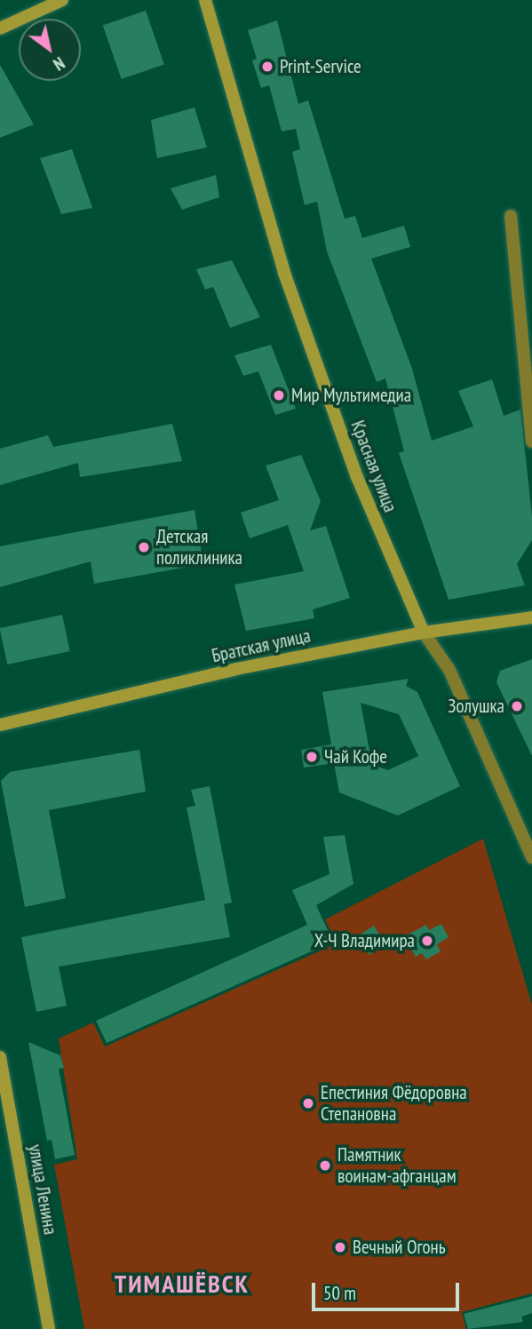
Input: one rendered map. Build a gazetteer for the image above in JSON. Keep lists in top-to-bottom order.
{
  "streets": {
    "main road": ["Красная улица", "Братская улица", "улица Ленина"]
  },
  "crossings": [
    ["Красная улица", "Братская улица"]
  ],
  "districts": ["ТИМАШЁВСК"],
  "places": [
    "Print-Service",
    "Мир Мультимедиа",
    "Детская поликлиника",
    "Золушка",
    "Чай Кофе",
    "Х-Ч Владимира",
    "Епестиния Фёдоровна Степановна",
    "Памятник воинам-афганцам",
    "Вечный Огонь"
  ],
  "scale_bar": "50 m",
  "north": "bottom right"
}
